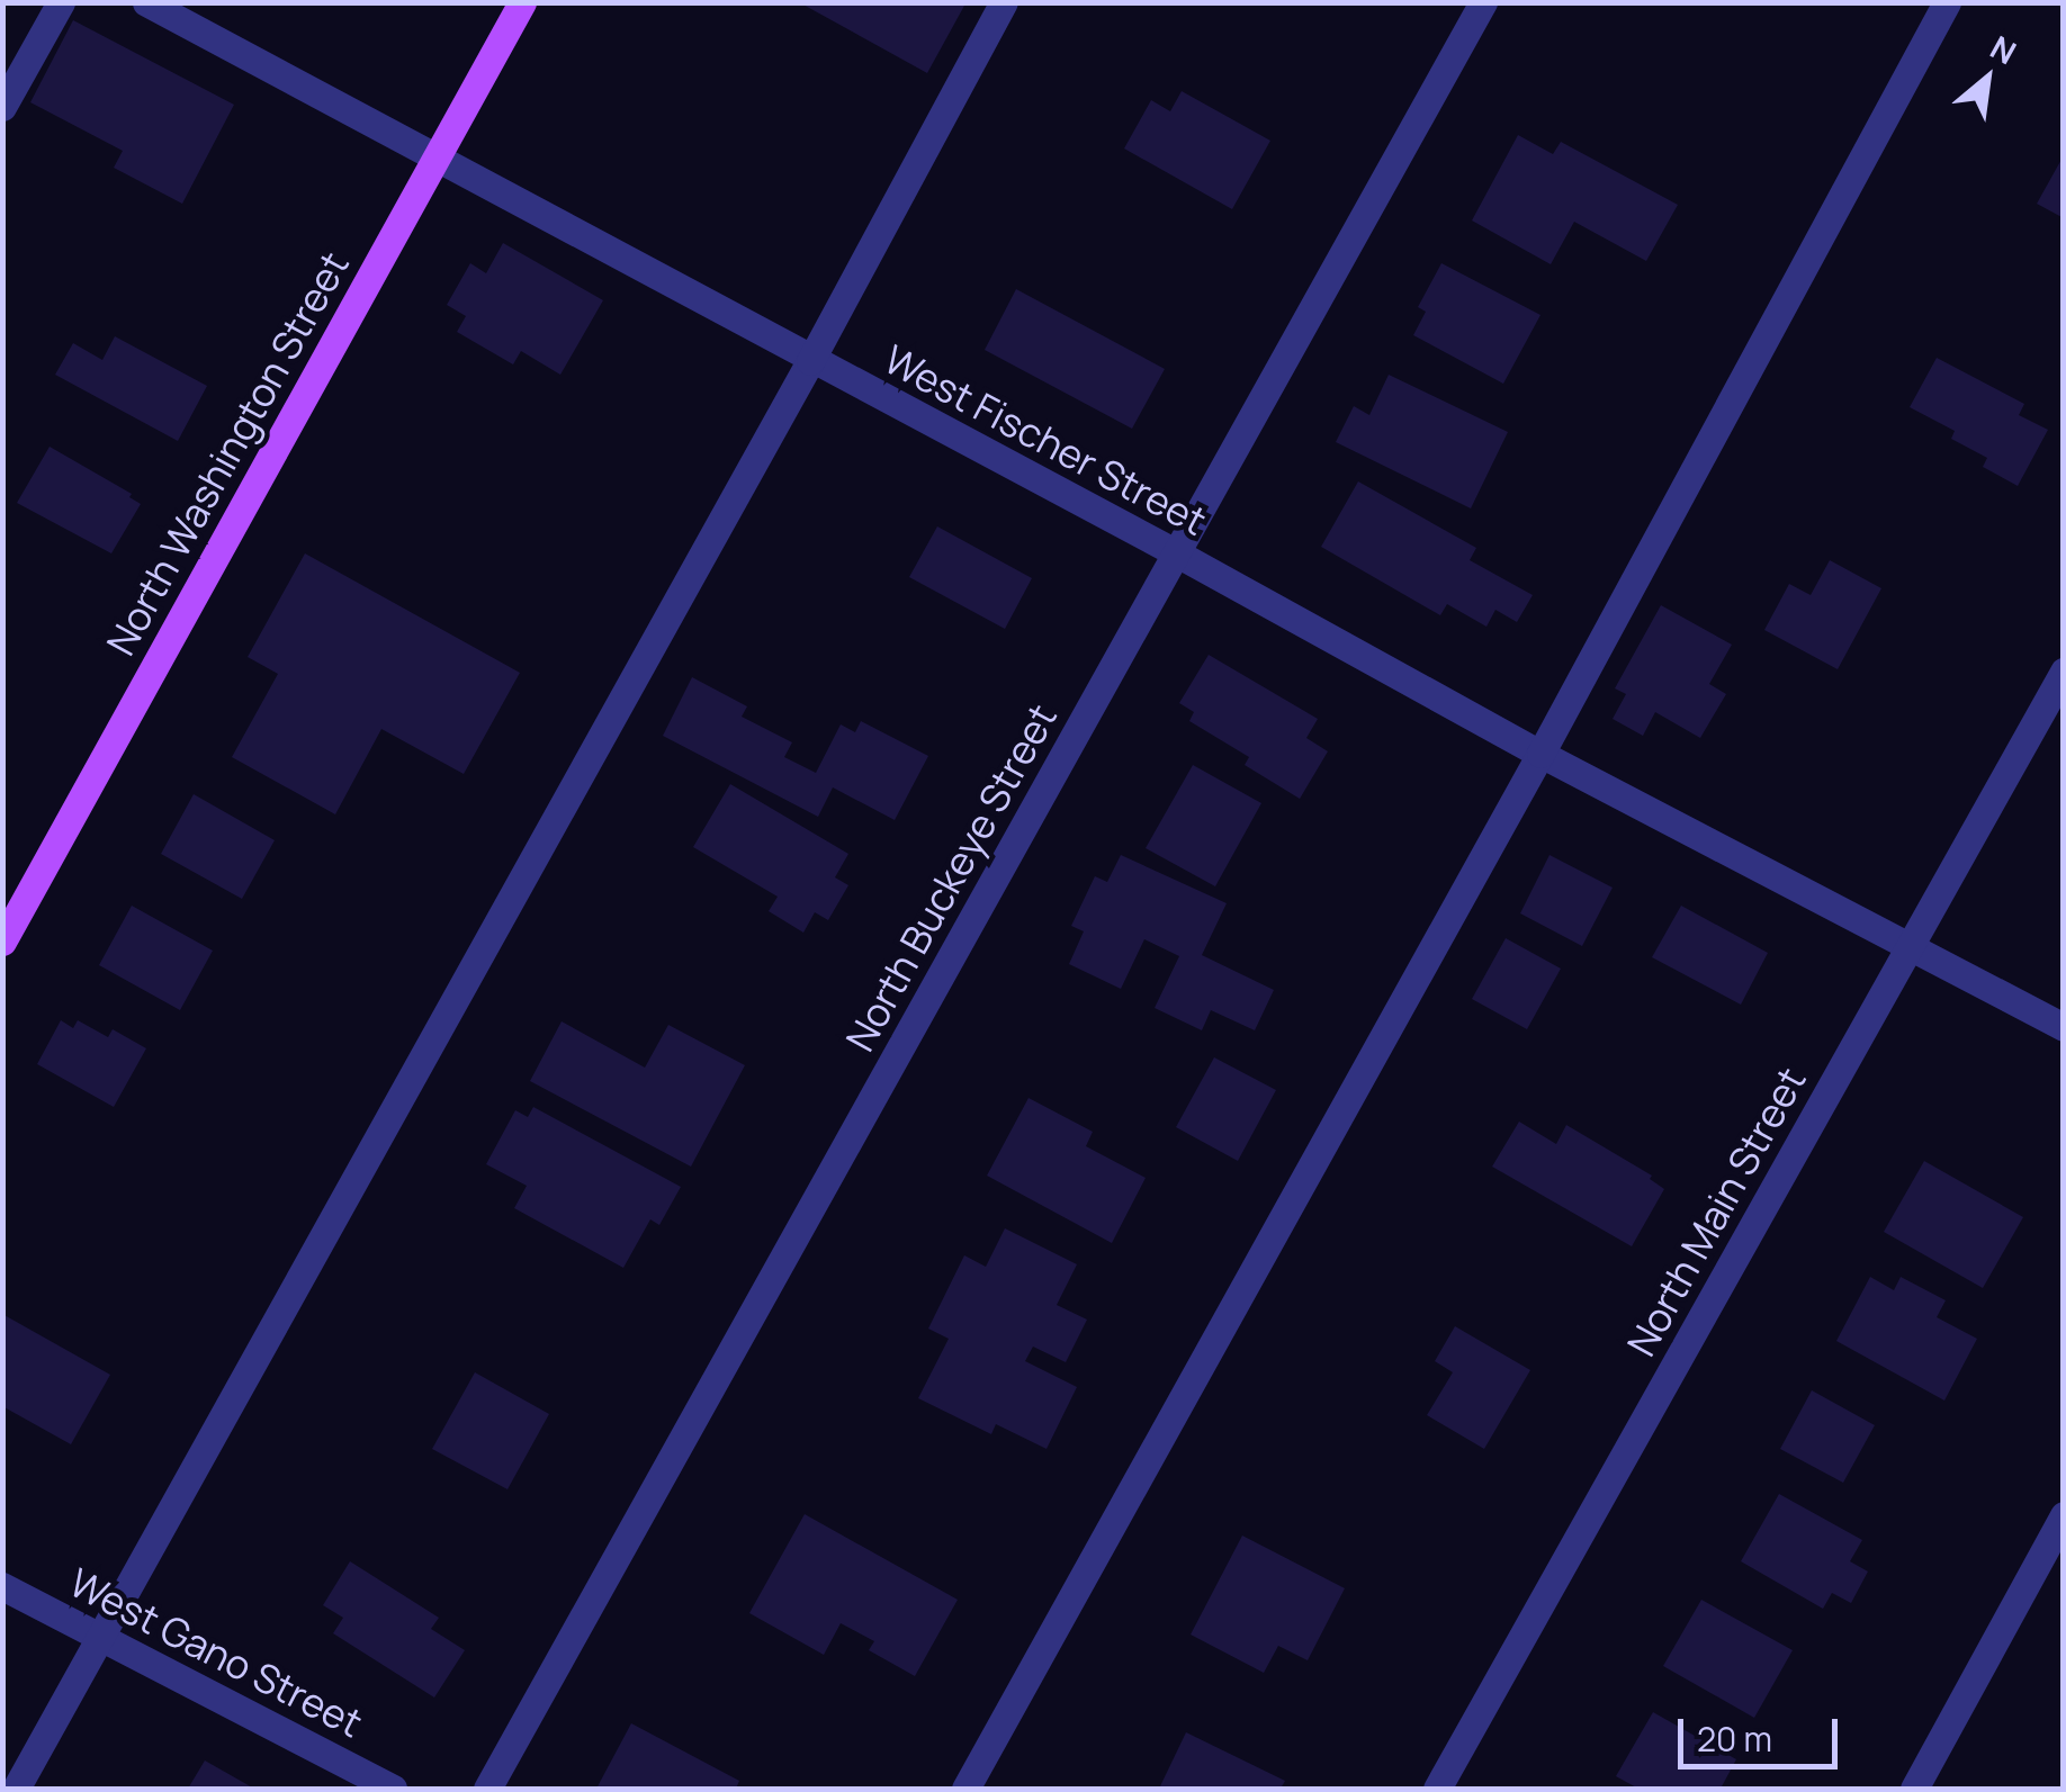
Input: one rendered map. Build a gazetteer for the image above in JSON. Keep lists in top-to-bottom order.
{
  "streets": {
    "main road": ["North Washington Street"],
    "street": [
      "West Fischer Street",
      "North Buckeye Street",
      "North Main Street",
      "West Gano Street"
    ]
  },
  "crossings": [
    ["West Fischer Street", "North Washington Street"],
    ["West Fischer Street", "North Buckeye Street"],
    ["West Fischer Street", "North Main Street"]
  ],
  "scale_bar": "20 m",
  "north": "top right"
}
